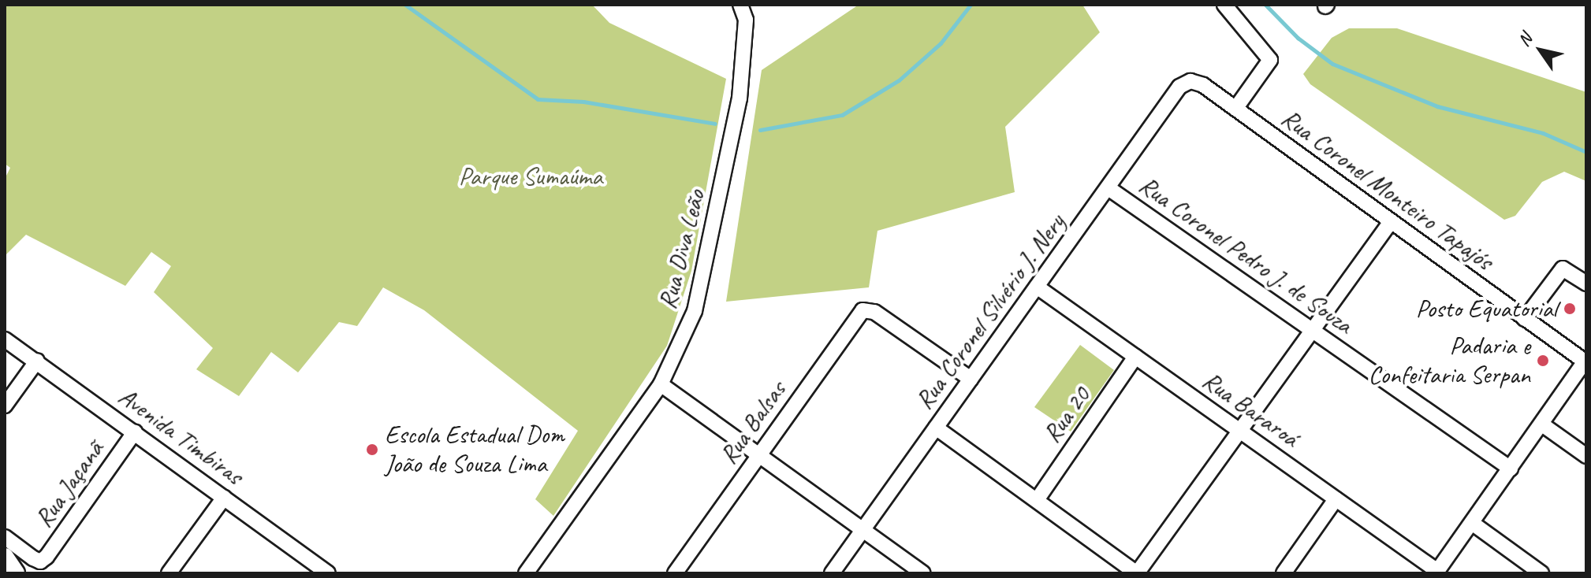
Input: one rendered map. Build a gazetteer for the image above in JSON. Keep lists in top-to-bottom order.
{
  "streets": {
    "street": [
      "Rua Coronel Monteiro Tapajós",
      "Rua Diva Leão",
      "Rua Coronel Pedro J. de Souza",
      "Rua Coronel Silvério J. Nery",
      "Rua Bararoá",
      "Rua 20",
      "Rua Balsas",
      "Avenida Timbiras",
      "Rua Jaçanã"
    ]
  },
  "crossings": [
    ["Rua Coronel Monteiro Tapajós", "Rua Coronel Silvério J. Nery"],
    ["Rua Coronel Pedro J. de Souza", "Rua Coronel Silvério J. Nery"],
    ["Rua Coronel Silvério J. Nery", "Rua Bararoá"],
    ["Rua Coronel Silvério J. Nery", "Rua Balsas"],
    ["Rua Bararoá", "Rua 20"],
    ["Avenida Timbiras", "Rua Jaçanã"]
  ],
  "parks": ["Parque Sumaúma"],
  "places": ["Posto Equatorial", "Padaria e Confeitaria Serpan", "Escola Estadual Dom João de Souza Lima"],
  "north": "top left"
}
